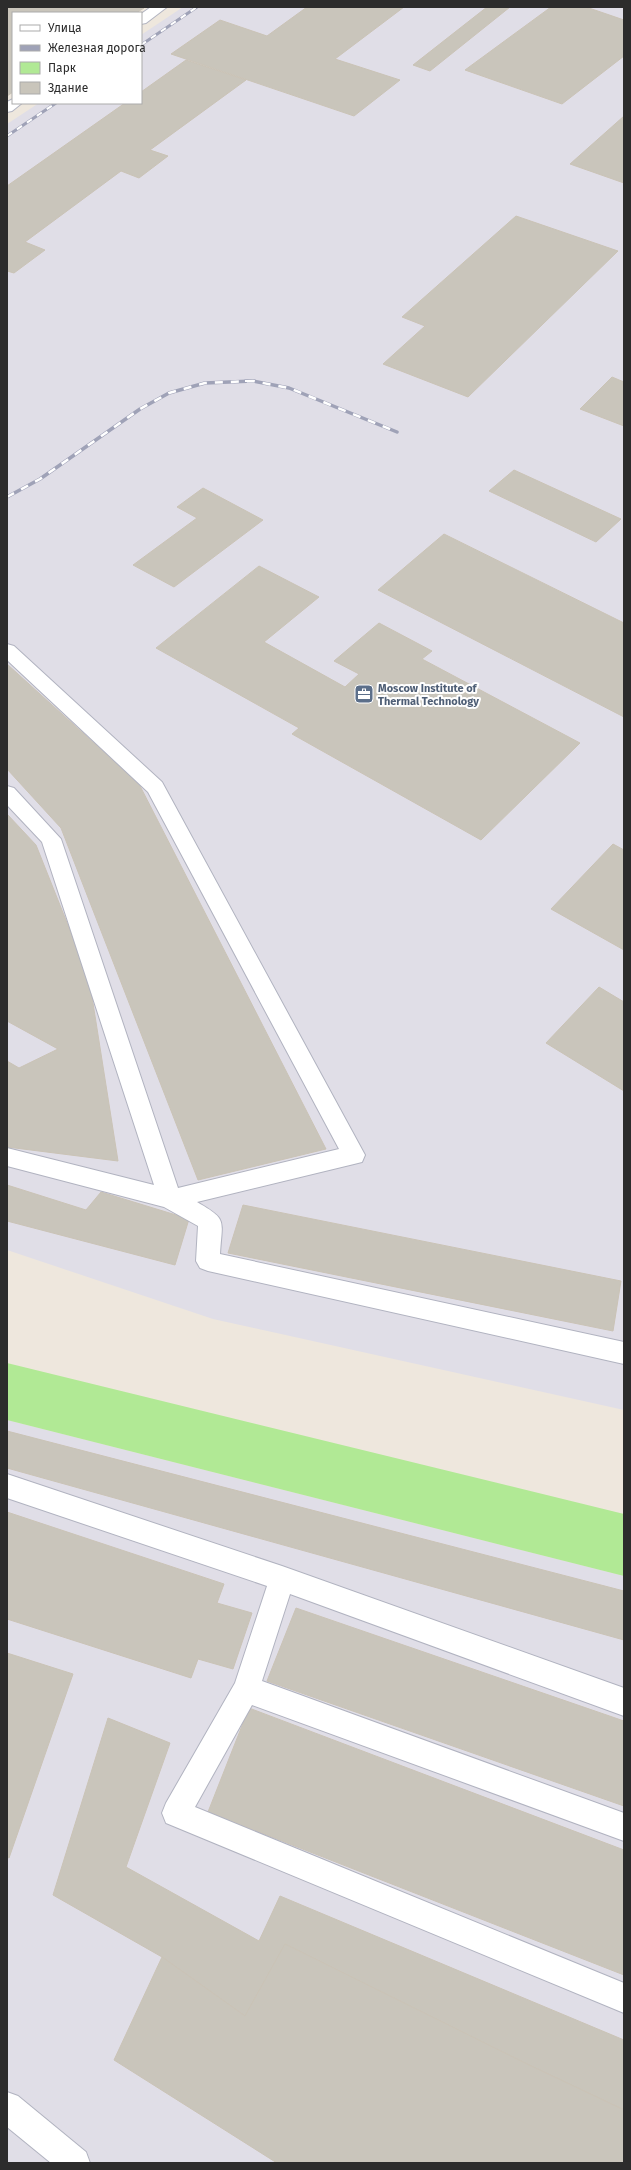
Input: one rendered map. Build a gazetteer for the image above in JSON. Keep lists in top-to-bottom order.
{
  "places": {
    "office": ["Moscow Institute of Thermal Technology"]
  },
  "legend": [
    "Улица",
    "Железная дорога",
    "Парк",
    "Здание"
  ]
}
